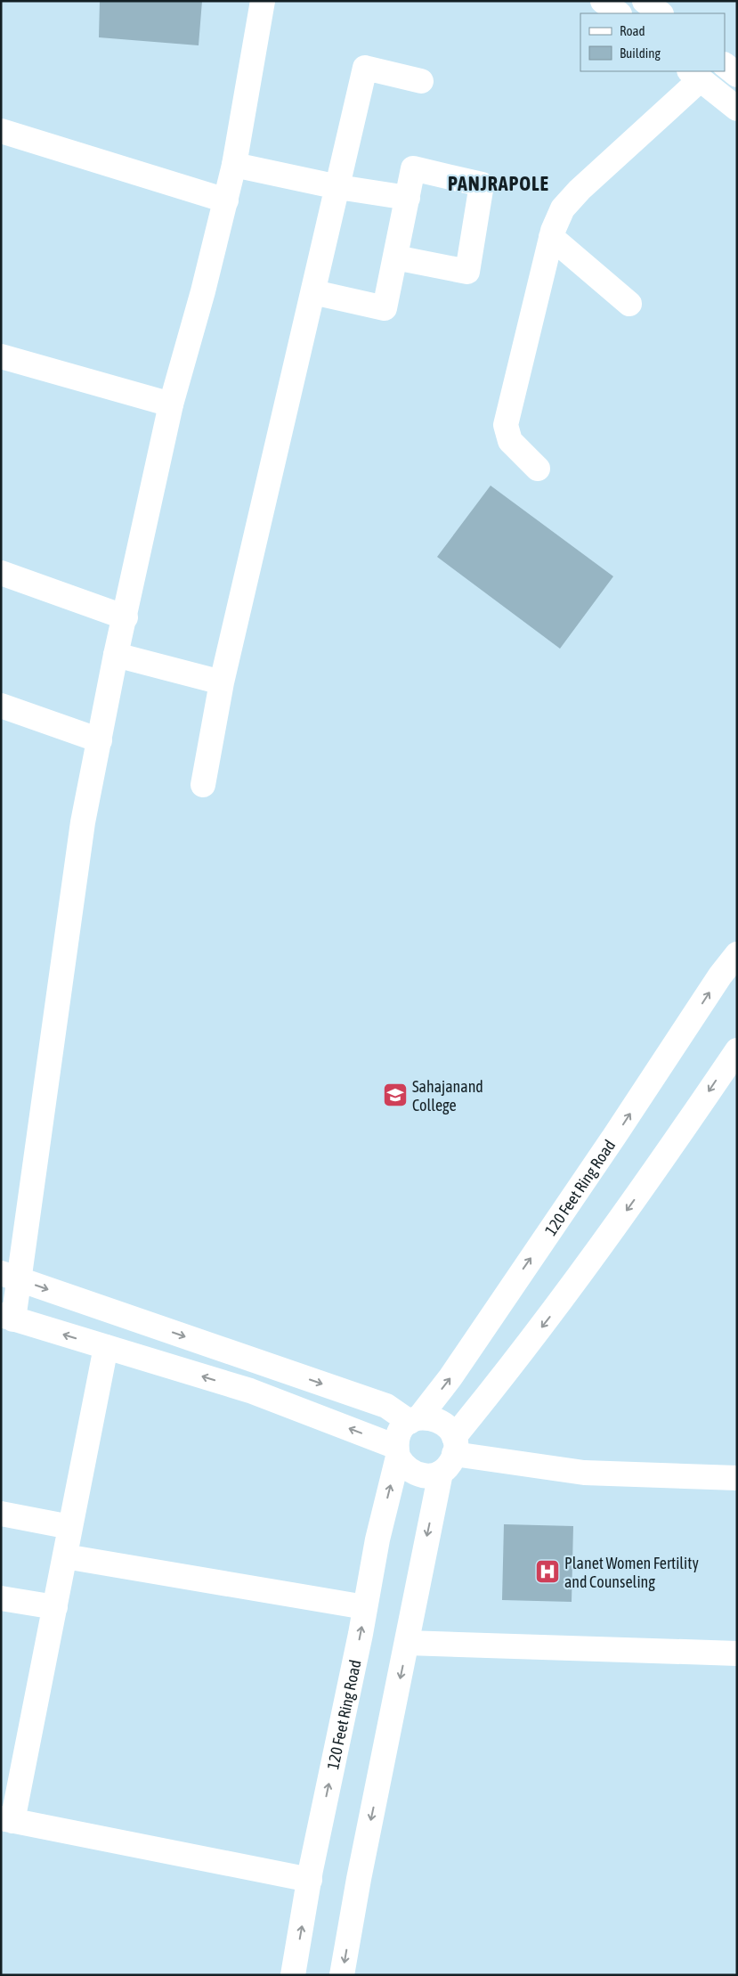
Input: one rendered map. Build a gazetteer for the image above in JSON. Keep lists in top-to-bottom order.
{
  "streets": {
    "street": ["120 Feet Ring Road"]
  },
  "districts": ["PANJRAPOLE"],
  "places": {
    "school or university": ["Sahajanand College"],
    "hospital": ["Planet Women Fertility and Counseling"]
  },
  "legend": ["Road", "Building"]
}
